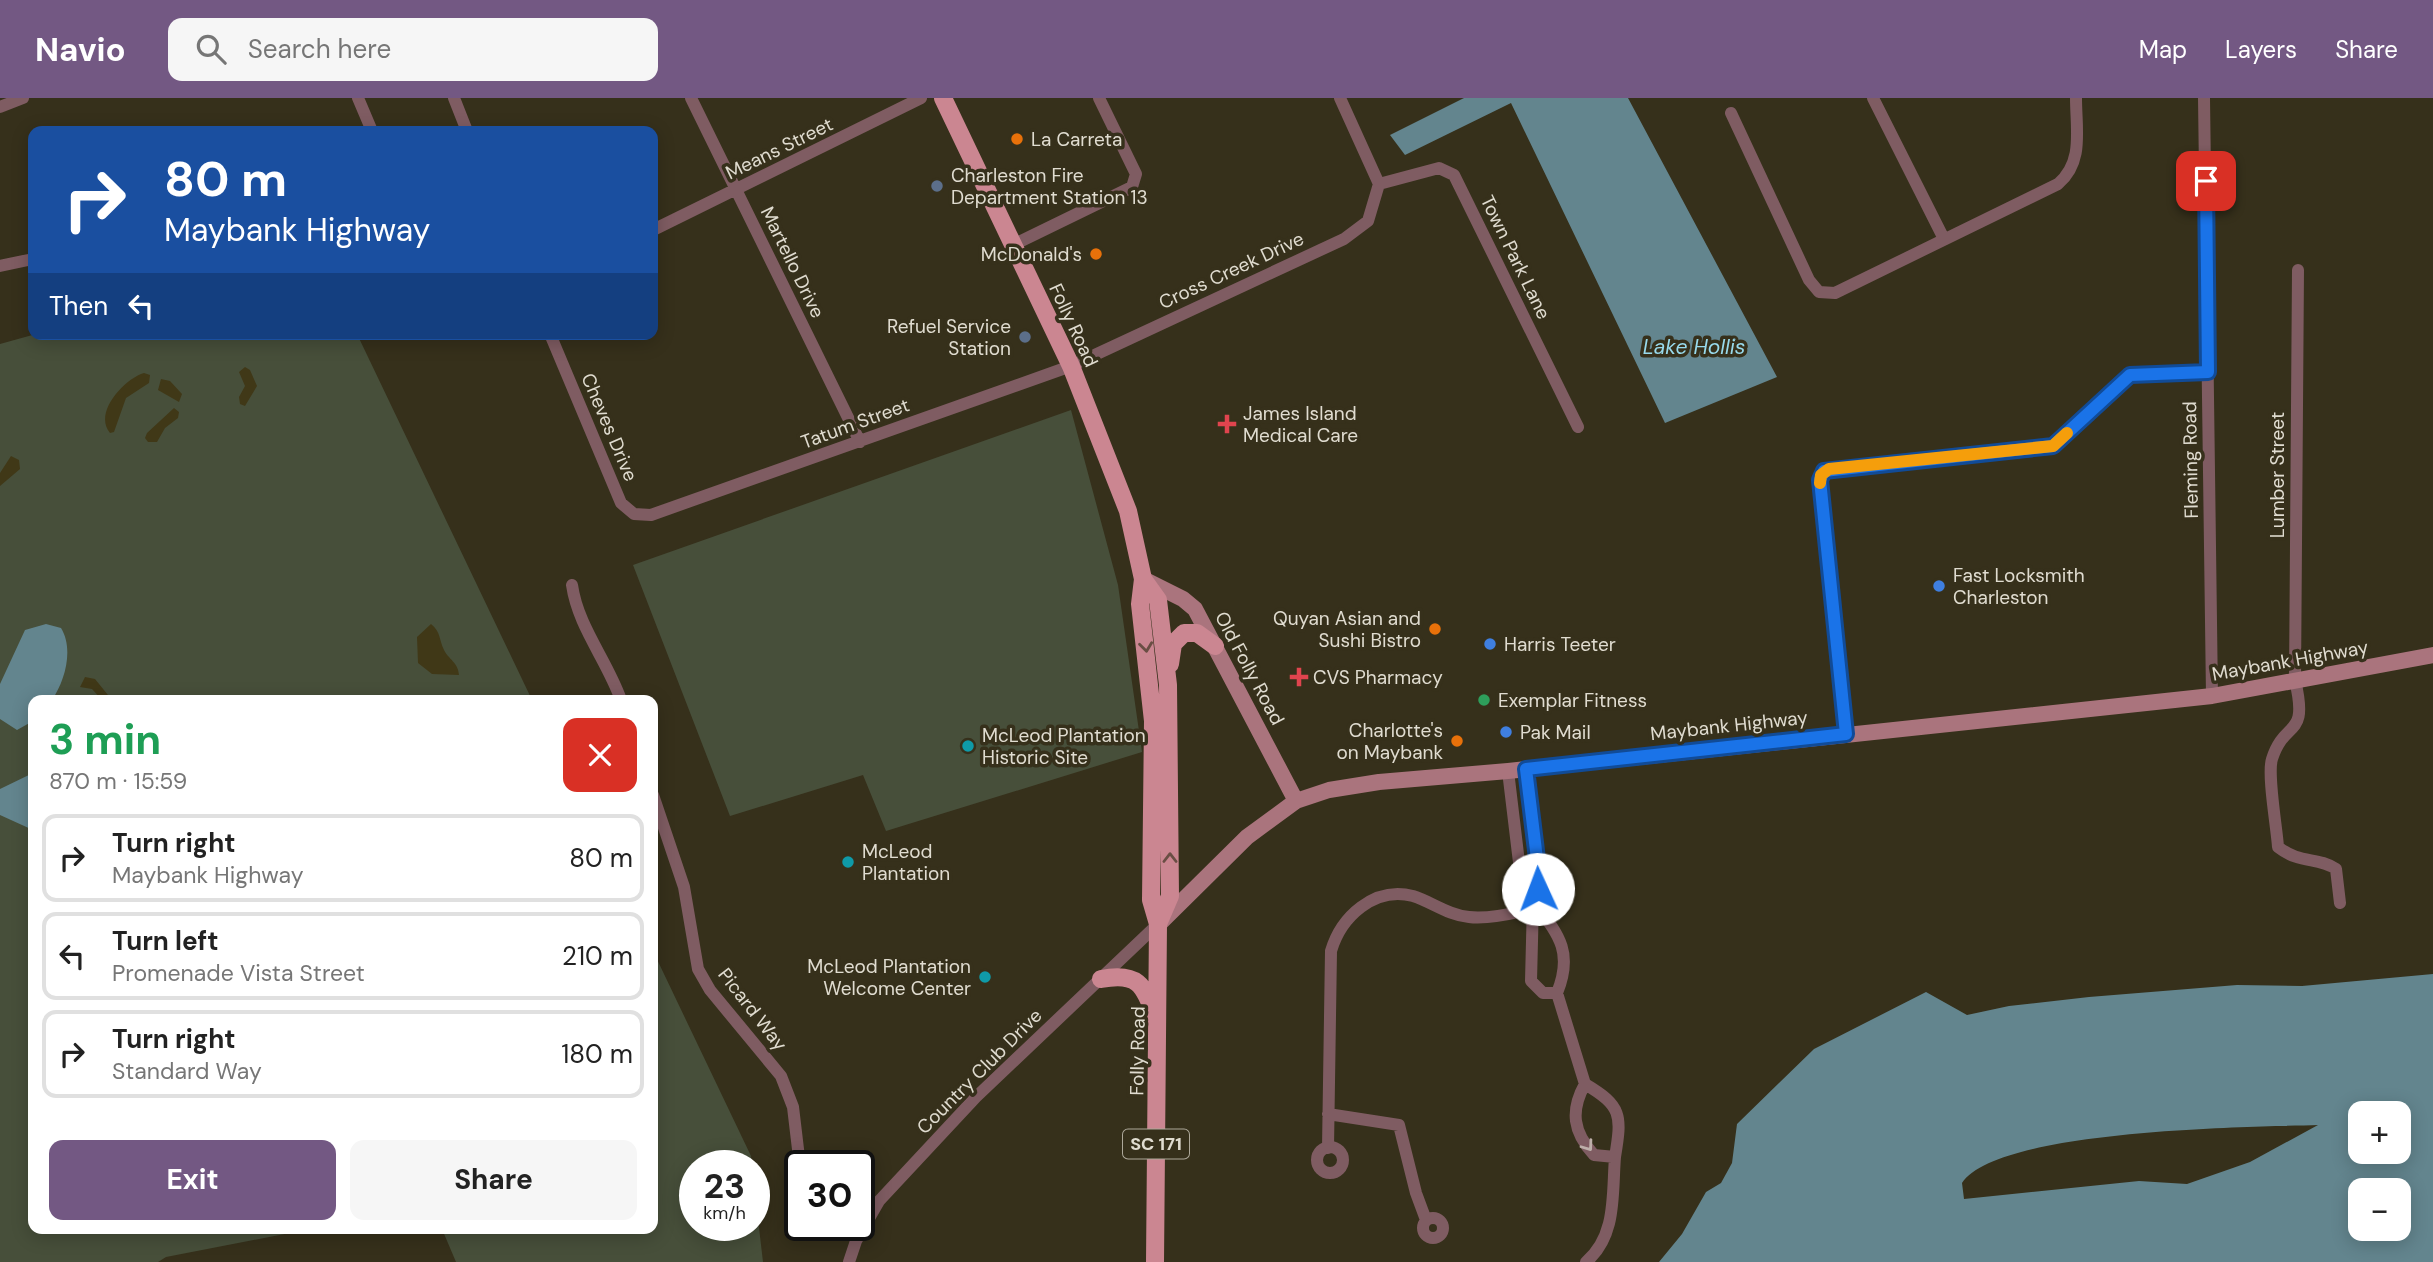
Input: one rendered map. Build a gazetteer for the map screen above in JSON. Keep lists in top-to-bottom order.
{
  "streets": {
    "main road": [
      "Folly Road",
      "Maybank Highway",
      "Old Folly Road",
      "SC 171"
    ],
    "street": [
      "Means Street",
      "Town Park Lane",
      "Martello Drive",
      "Cross Creek Drive",
      "Tatum Street",
      "Cheves Drive",
      "Fleming Road",
      "Lumber Street",
      "Picard Way",
      "Country Club Drive"
    ]
  },
  "crossings": [
    ["Means Street", "Martello Drive"],
    ["Town Park Lane", "Cross Creek Drive"],
    ["Martello Drive", "Tatum Street"],
    ["Cross Creek Drive", "Folly Road"],
    ["Cross Creek Drive", "Tatum Street"],
    ["Folly Road", "Tatum Street"],
    ["Folly Road", "Maybank Highway"],
    ["Folly Road", "Old Folly Road"],
    ["Folly Road", "Country Club Drive"],
    ["Tatum Street", "Cheves Drive"],
    ["Fleming Road", "Maybank Highway"],
    ["Lumber Street", "Maybank Highway"],
    ["Maybank Highway", "Old Folly Road"],
    ["Maybank Highway", "Country Club Drive"]
  ],
  "water": ["Lake Hollis"],
  "places": {
    "other": [
      "La Carreta",
      "Charleston Fire Department Station 13",
      "McDonald's",
      "Refuel Service Station",
      "Fast Locksmith Charleston",
      "Quyan Asian and Sushi Bistro",
      "Harris Teeter",
      "Exemplar Fitness",
      "Pak Mail",
      "Charlotte's on Maybank",
      "McLeod Plantation Historic Site",
      "McLeod Plantation",
      "McLeod Plantation Welcome Center"
    ],
    "health": ["James Island Medical Care", "CVS Pharmacy"]
  },
  "page": {
    "header": "Navio",
    "search": "Search here",
    "nav": ["Map", "Layers", "Share"],
    "turn": ["80 m", "Maybank Highway"],
    "then": "Then",
    "heading": ["3 min", "870 m · 15:59"],
    "list": [
      {
        "name": "Turn right",
        "note": "Maybank Highway",
        "value": "80 m"
      },
      {
        "name": "Turn left",
        "note": "Promenade Vista Street",
        "value": "210 m"
      },
      {
        "name": "Turn right",
        "note": "Standard Way",
        "value": "180 m"
      }
    ],
    "map_buttons": ["+", "−"],
    "buttons": ["Exit", "Share"],
    "speed": "23 km/h",
    "limit": "30"
  }
}
